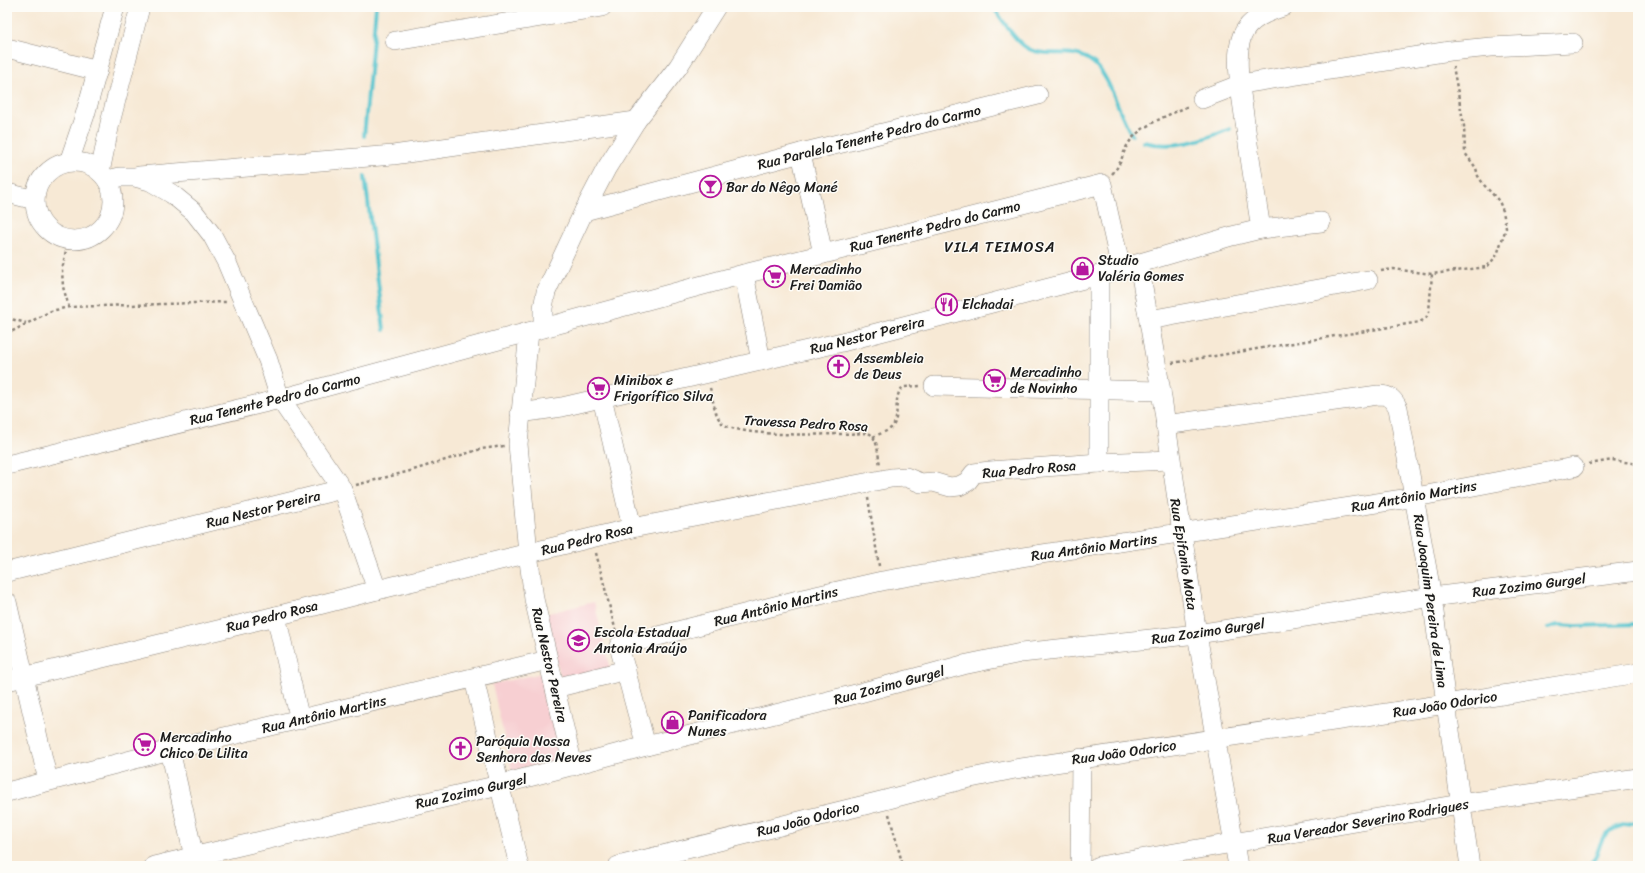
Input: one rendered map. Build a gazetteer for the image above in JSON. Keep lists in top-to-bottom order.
{
  "streets": {
    "street": [
      "Rua Paralela Tenente Pedro do Carmo",
      "Rua Tenente Pedro do Carmo",
      "Rua Nestor Pereira",
      "Rua Pedro Rosa",
      "Rua Antônio Martins",
      "Rua Epifanio Mota",
      "Rua Zozimo Gurgel",
      "Rua Joaquim Pereira de Lima",
      "Rua João Odorico",
      "Rua Vereador Severino Rodrigues"
    ],
    "path": ["Travessa Pedro Rosa"]
  },
  "crossings": [
    ["Rua Tenente Pedro do Carmo", "Rua Nestor Pereira"],
    ["Rua Nestor Pereira", "Travessa Pedro Rosa"],
    ["Rua Nestor Pereira", "Rua Pedro Rosa"],
    ["Rua Nestor Pereira", "Rua Antônio Martins"],
    ["Rua Nestor Pereira", "Rua Epifanio Mota"],
    ["Rua Nestor Pereira", "Rua Zozimo Gurgel"],
    ["Travessa Pedro Rosa", "Rua Pedro Rosa"],
    ["Rua Pedro Rosa", "Rua Epifanio Mota"],
    ["Rua Antônio Martins", "Rua Epifanio Mota"],
    ["Rua Antônio Martins", "Rua Joaquim Pereira de Lima"],
    ["Rua Epifanio Mota", "Rua Zozimo Gurgel"],
    ["Rua Epifanio Mota", "Rua Joaquim Pereira de Lima"],
    ["Rua Epifanio Mota", "Rua João Odorico"],
    ["Rua Epifanio Mota", "Rua Vereador Severino Rodrigues"],
    ["Rua Zozimo Gurgel", "Rua Joaquim Pereira de Lima"],
    ["Rua Joaquim Pereira de Lima", "Rua João Odorico"],
    ["Rua Joaquim Pereira de Lima", "Rua Vereador Severino Rodrigues"]
  ],
  "districts": ["VILA TEIMOSA"],
  "places": {
    "bar": ["Bar do Nêgo Mané"],
    "shop": ["Studio Valéria Gomes", "Panificadora Nunes"],
    "supermarket": [
      "Mercadinho Frei Damião",
      "Mercadinho de Novinho",
      "Minibox e Frigorífico Silva",
      "Mercadinho Chico De Lilita"
    ],
    "restaurant": ["Elchadai"],
    "church": ["Assembleia de Deus", "Paróquia Nossa Senhora das Neves"],
    "school or university": ["Escola Estadual Antonia Araújo"]
  }
}
